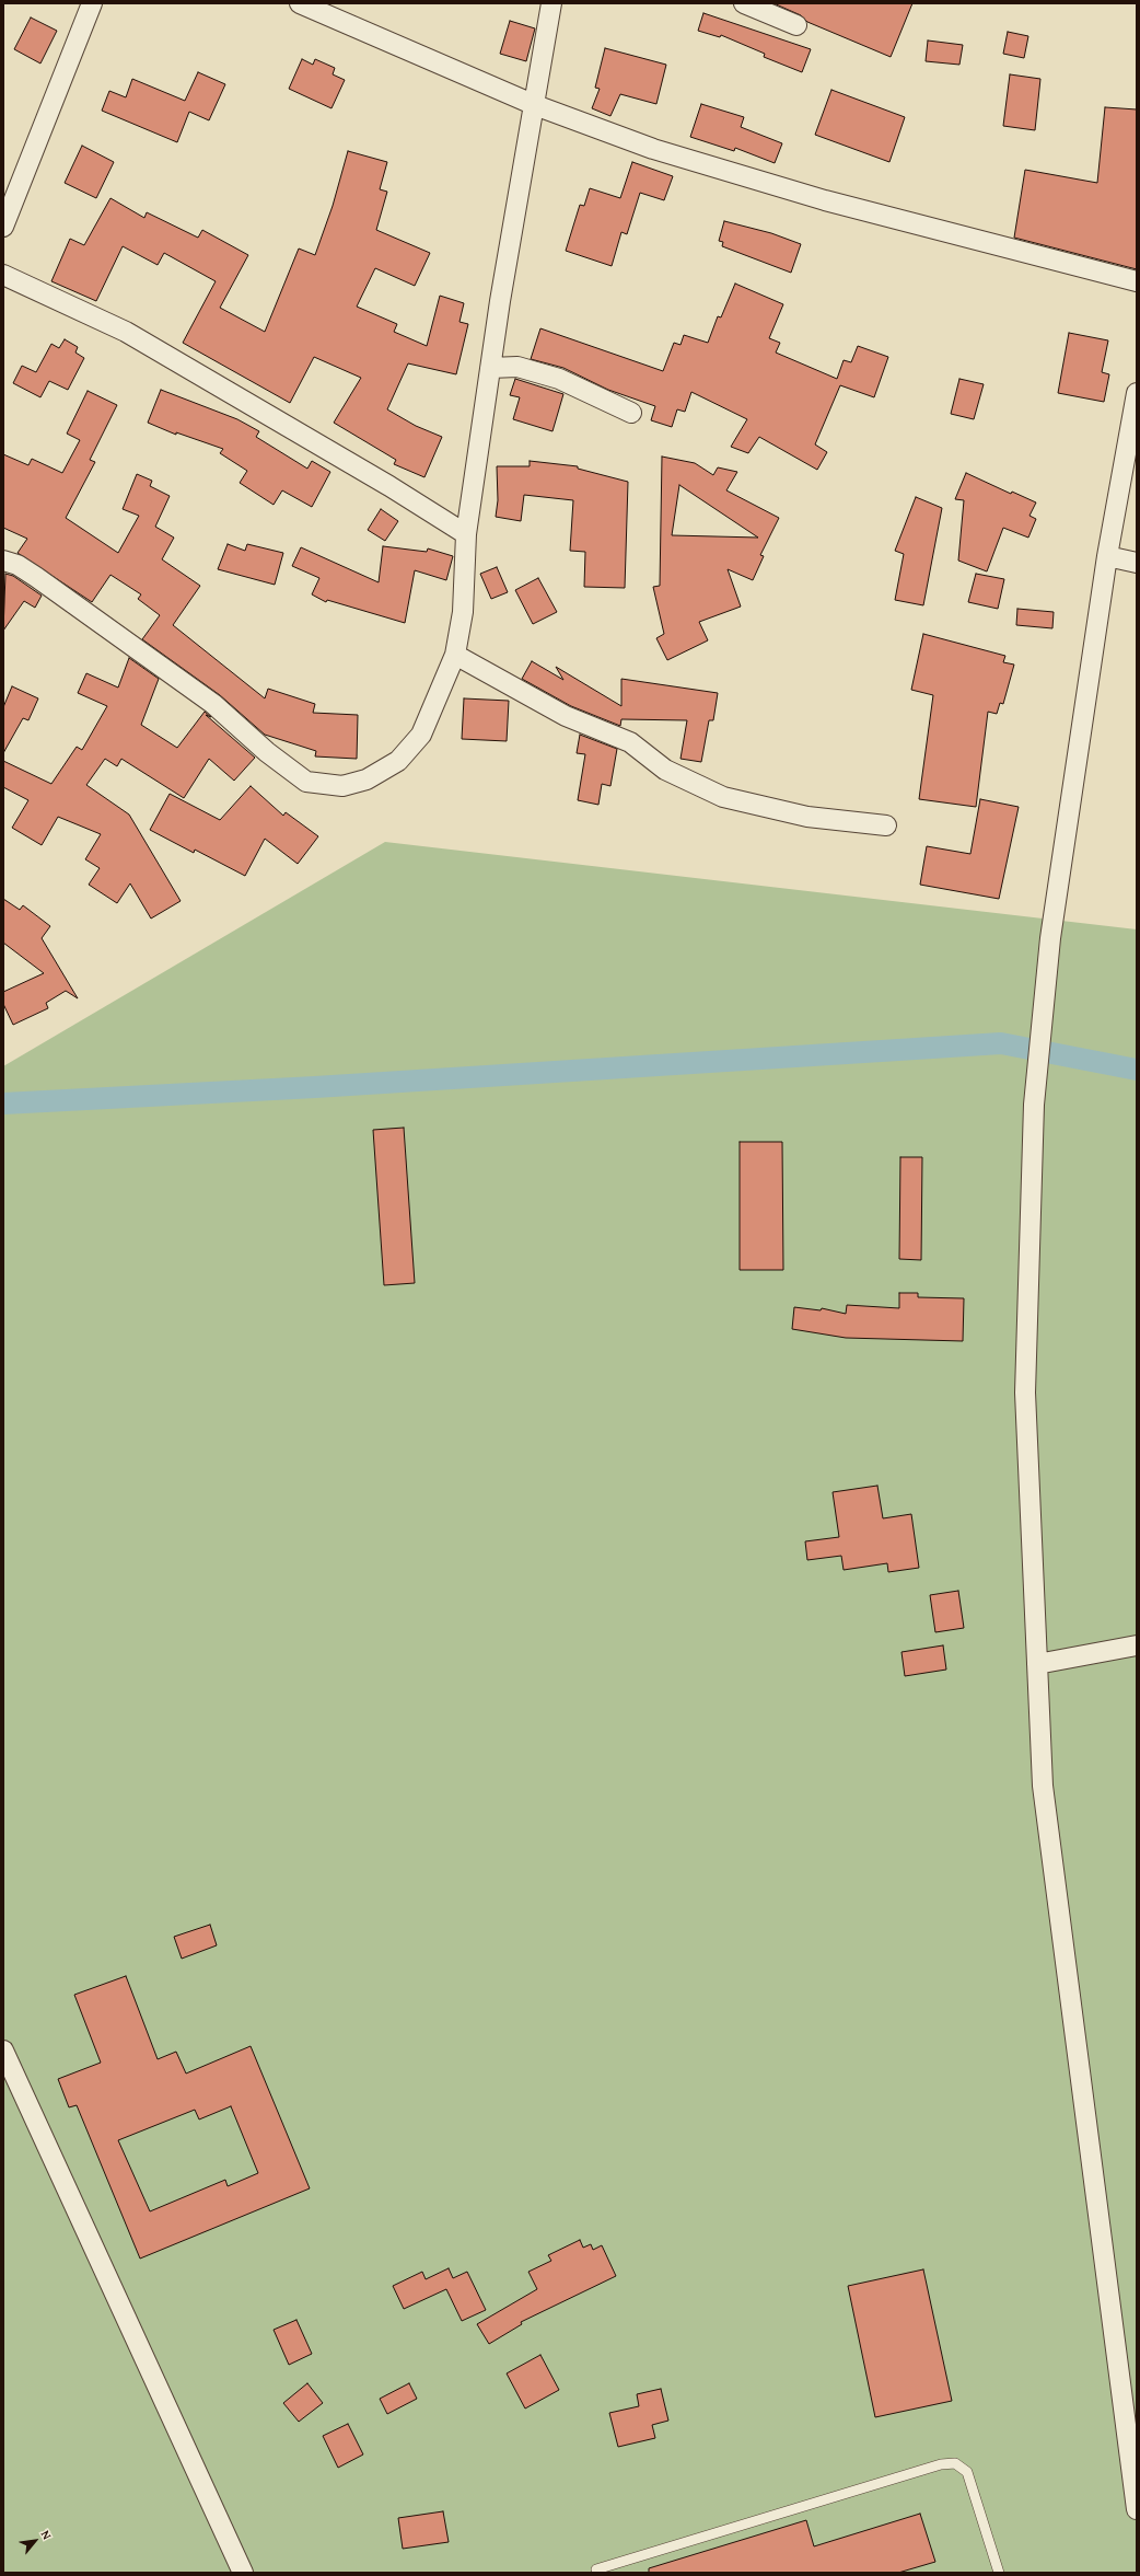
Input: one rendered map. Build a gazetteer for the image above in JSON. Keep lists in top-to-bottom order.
{
  "north": "top right"
}
